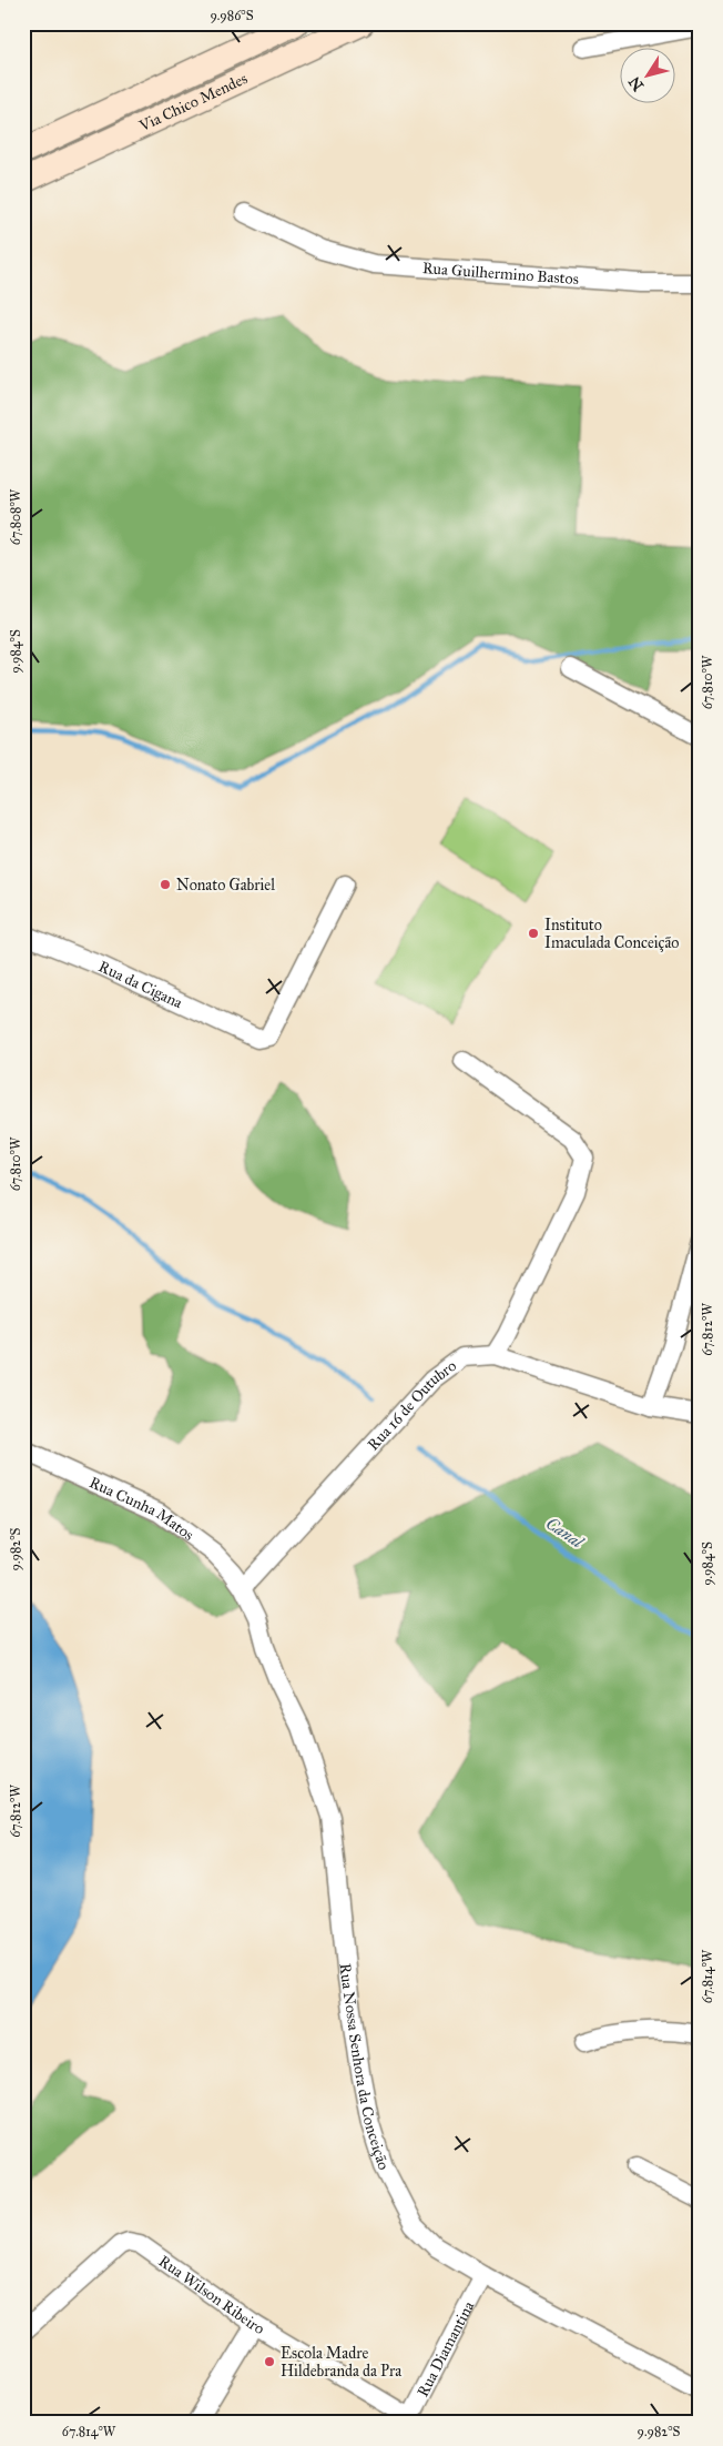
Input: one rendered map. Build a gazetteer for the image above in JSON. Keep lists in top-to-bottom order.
{
  "streets": {
    "main road": ["Via Chico Mendes"],
    "street": [
      "Rua Guilhermino Bastos",
      "Rua da Cigana",
      "Rua 16 de Outubro",
      "Rua Cunha Matos",
      "Rua Nossa Senhora da Conceição",
      "Rua Wilson Ribeiro",
      "Rua Diamantina"
    ]
  },
  "crossings": [
    ["Rua 16 de Outubro", "Rua Cunha Matos"],
    ["Rua 16 de Outubro", "Rua Nossa Senhora da Conceição"],
    ["Rua Cunha Matos", "Rua Nossa Senhora da Conceição"],
    ["Rua Nossa Senhora da Conceição", "Rua Diamantina"],
    ["Rua Wilson Ribeiro", "Rua Diamantina"]
  ],
  "water": ["Canal"],
  "places": ["Nonato Gabriel", "Instituto Imaculada Conceição", "Escola Madre Hildebranda da Pra"],
  "north": "bottom left",
  "coordinates": [
    "9.986°S",
    "67.808°W",
    "9.984°S",
    "67.810°W",
    "67.812°W",
    "9.982°S",
    "67.814°W"
  ]
}
